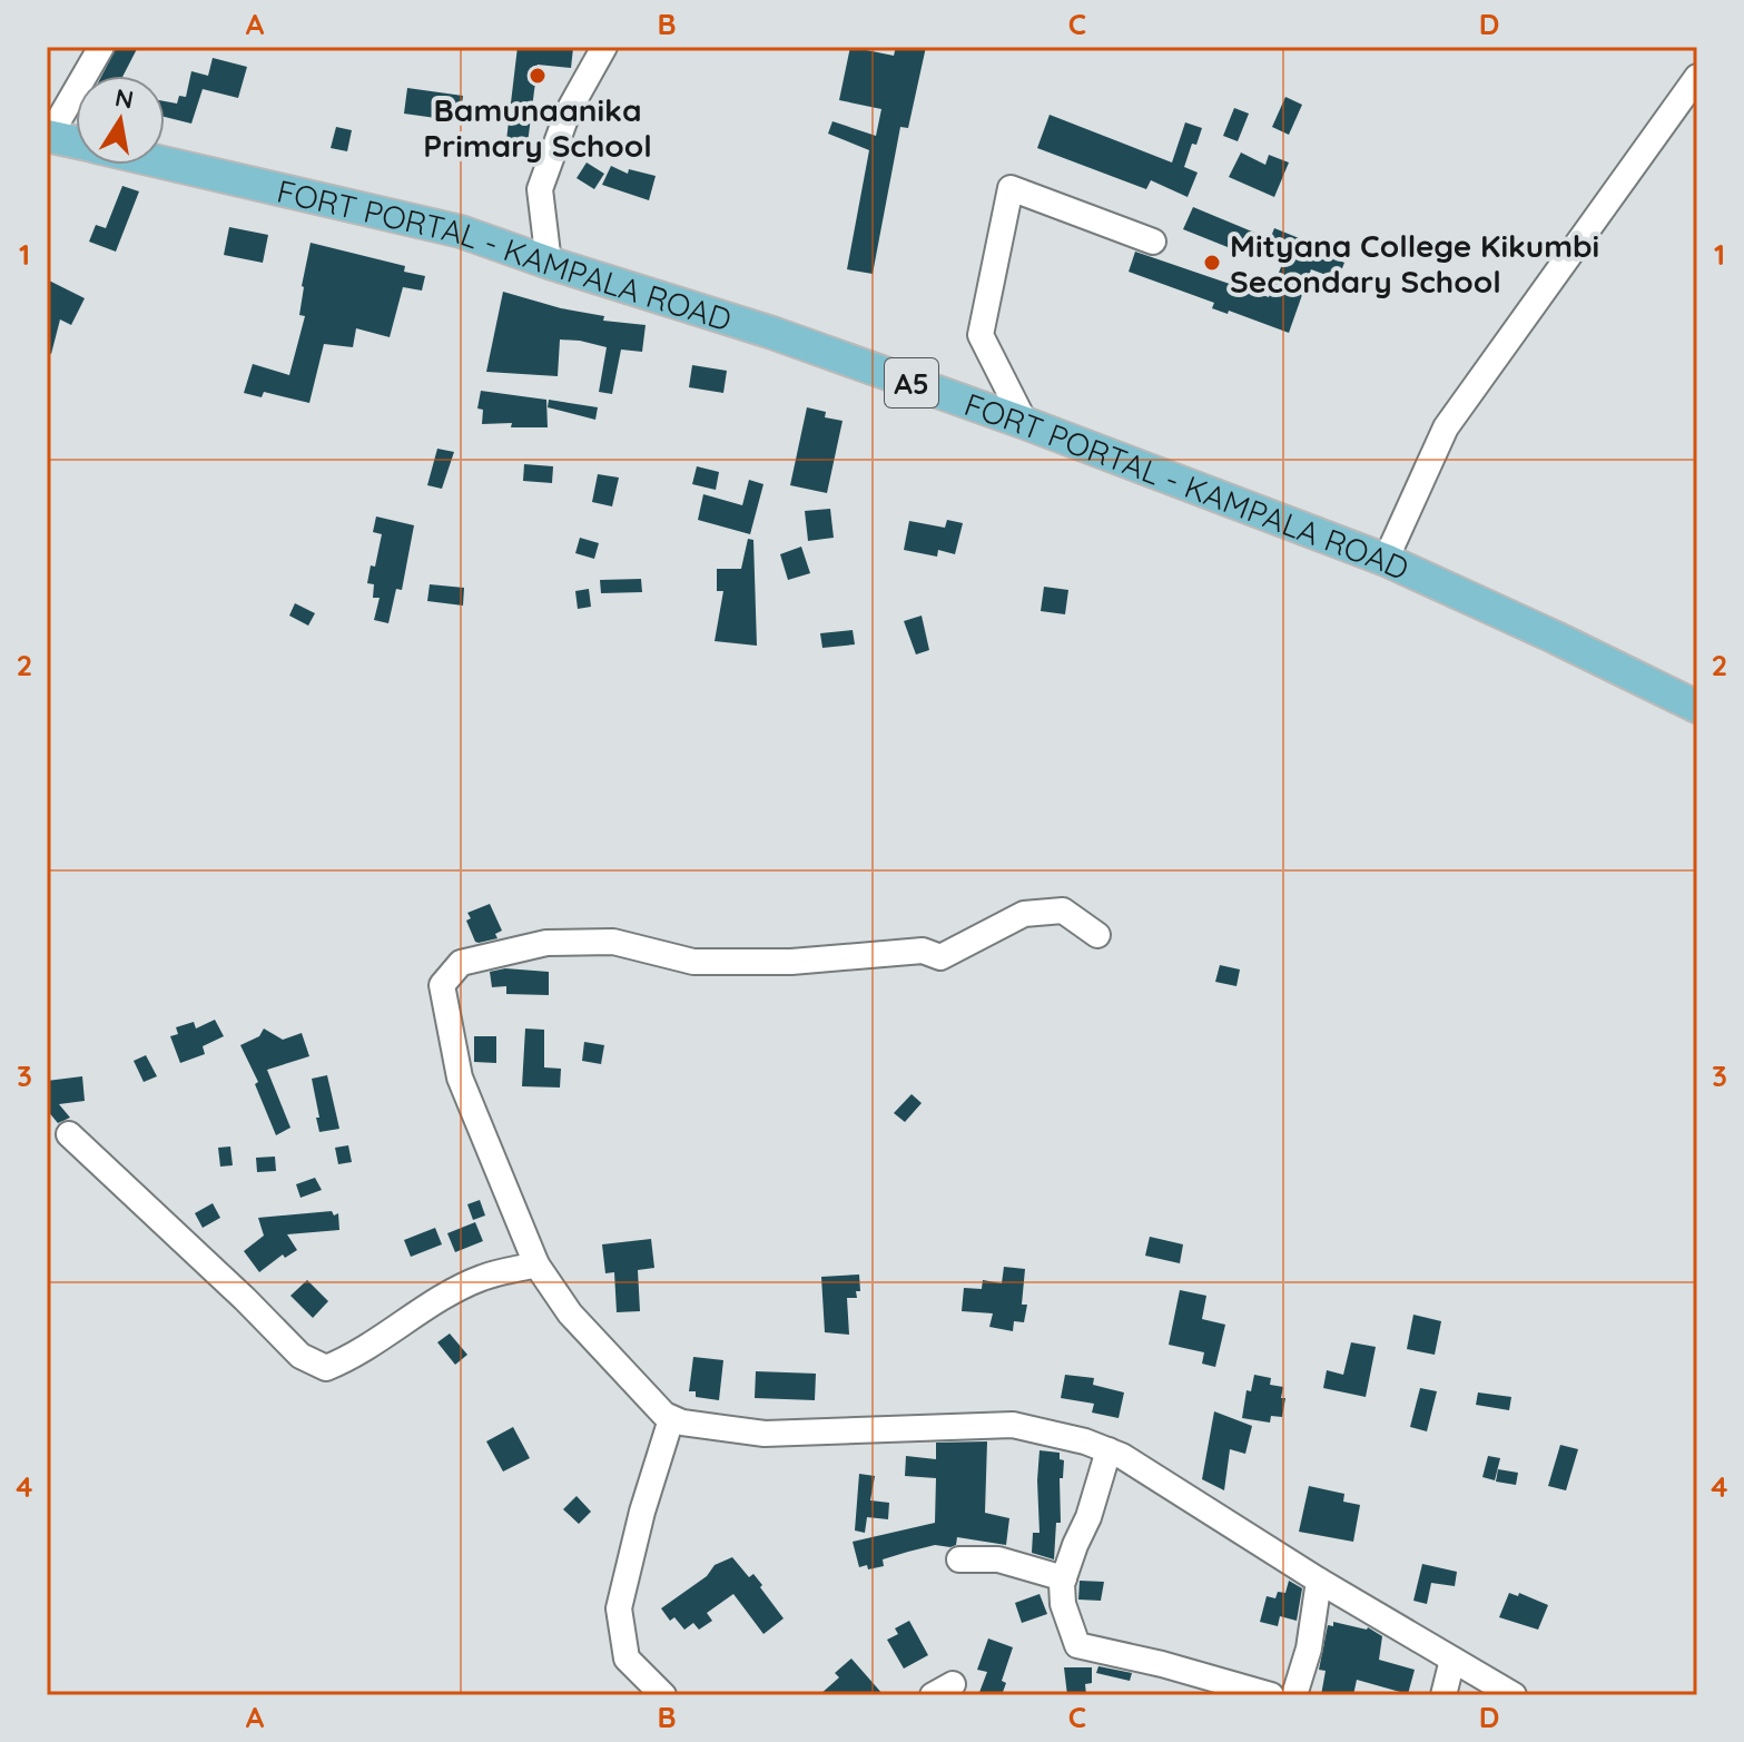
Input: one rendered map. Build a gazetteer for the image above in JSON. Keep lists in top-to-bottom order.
{
  "streets": {
    "main road": ["FORT PORTAL - KAMPALA ROAD", "A5"]
  },
  "places": ["Bamunaanika Primary School", "Mityana College Kikumbi Secondary School"],
  "north": "top",
  "grid": {
    "columns": [
      "A",
      "B",
      "C",
      "D"
    ],
    "rows": [
      "1",
      "2",
      "3",
      "4"
    ]
  }
}
